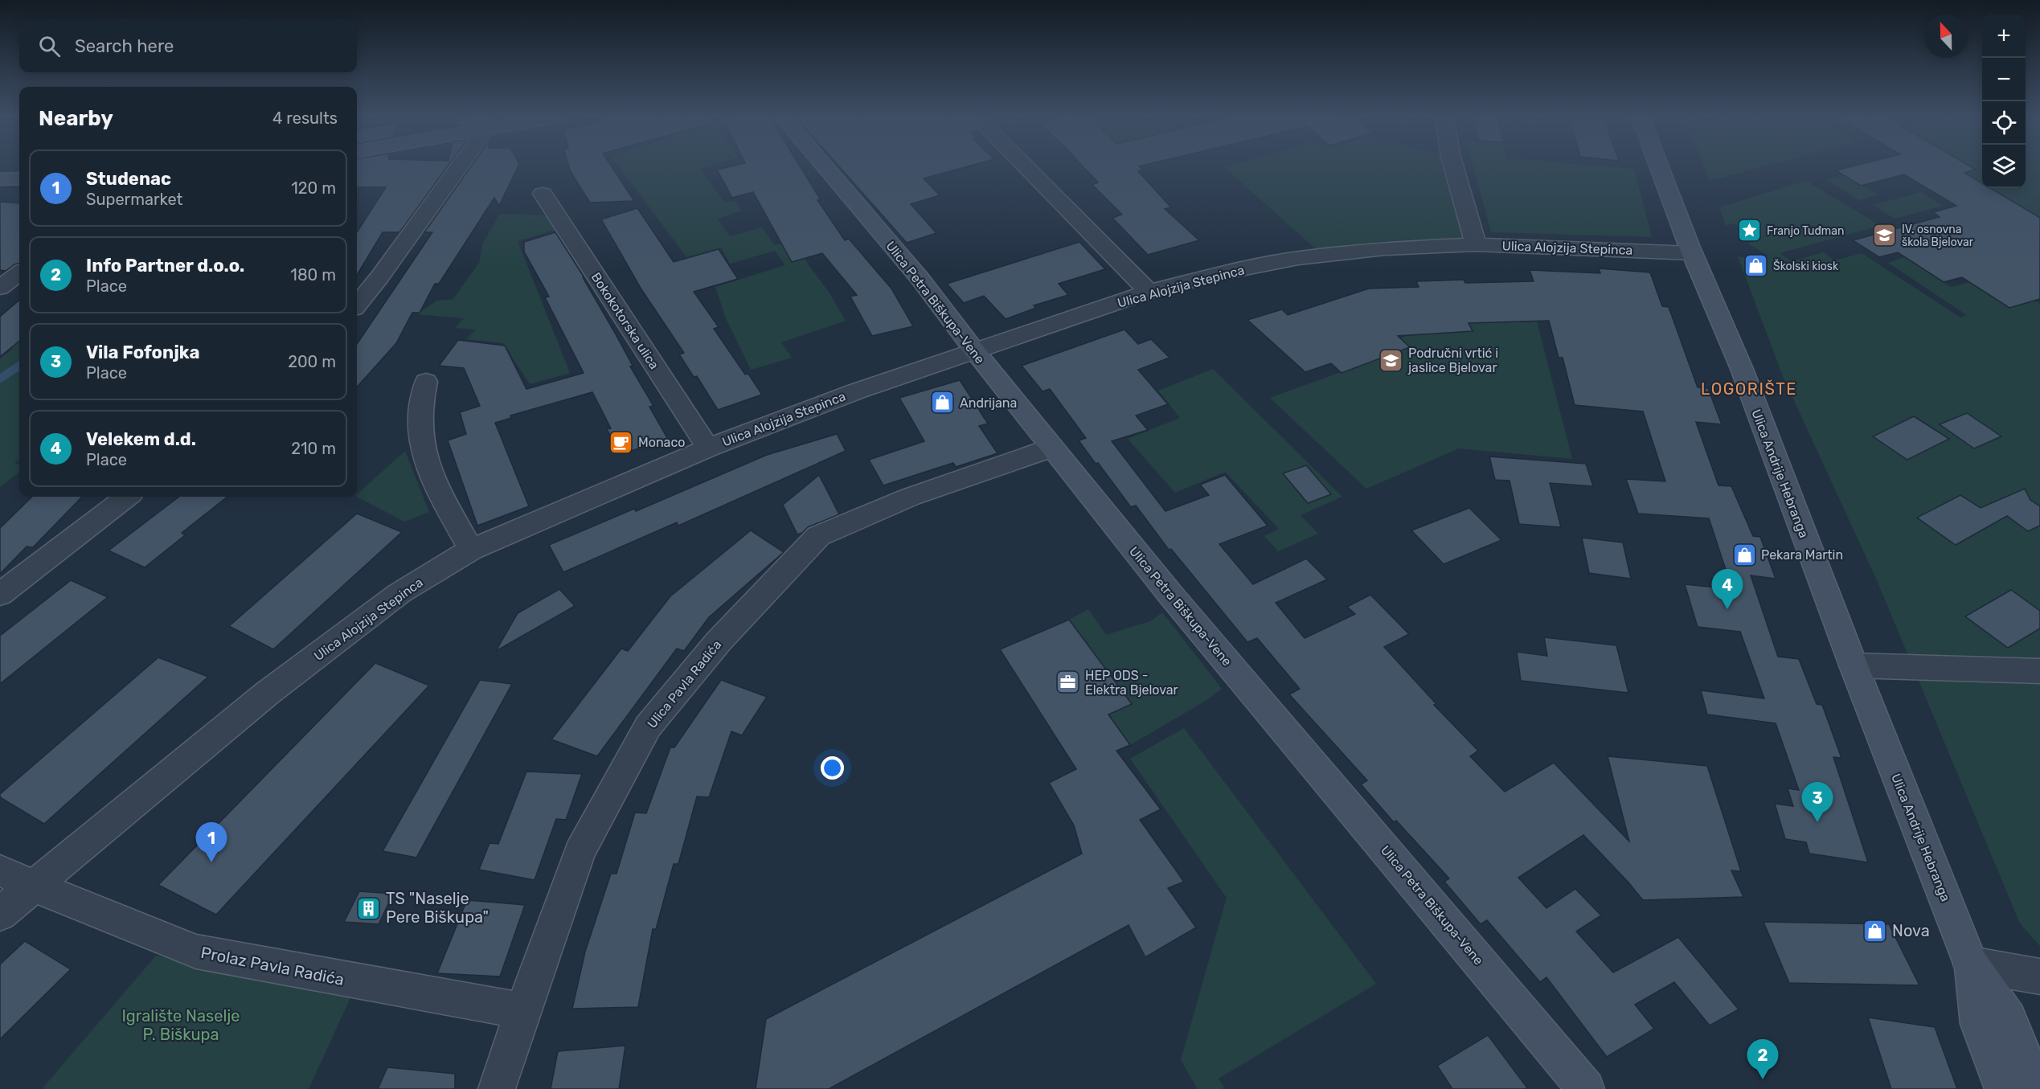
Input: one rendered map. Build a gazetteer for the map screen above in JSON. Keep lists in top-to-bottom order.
{
  "streets": {
    "main road": ["Ulica Petra Biškupa-Vene", "Ulica Andrije Hebranga"],
    "street": [
      "Ulica Alojzija Stepinca",
      "Bokokotorska ulica",
      "Ulica Pavla Radića",
      "Prolaz Pavla Radića"
    ]
  },
  "crossings": [
    ["Ulica Alojzija Stepinca", "Ulica Petra Biškupa-Vene"],
    ["Ulica Alojzija Stepinca", "Bokokotorska ulica"],
    ["Ulica Alojzija Stepinca", "Ulica Andrije Hebranga"],
    ["Ulica Alojzija Stepinca", "Prolaz Pavla Radića"],
    ["Ulica Petra Biškupa-Vene", "Ulica Pavla Radića"],
    ["Ulica Pavla Radića", "Prolaz Pavla Radića"]
  ],
  "districts": ["LOGORIŠTE"],
  "parks": ["Igralište Naselje P. Biškupa"],
  "places": {
    "place": ["Franjo Tuđman"],
    "school or university": ["IV. osnovna škola Bjelovar", "Područni vrtić i jaslice Bjelovar"],
    "shop": [
      "Školski kiosk",
      "Andrijana",
      "Pekara Martin",
      "Nova"
    ],
    "cafe": ["Monaco"],
    "office": ["HEP ODS - Elektra Bjelovar"],
    "building": ["TS \"Naselje Pere Biškupa\""]
  },
  "north": "top",
  "page": {
    "map_buttons": ["+", "−"],
    "search": "Search here",
    "heading": ["Nearby", "4 results"],
    "list": [
      {
        "mark": "1",
        "name": "Studenac",
        "note": "Supermarket",
        "value": "120 m"
      },
      {
        "mark": "2",
        "name": "Info Partner d.o.o.",
        "note": "Place",
        "value": "180 m"
      },
      {
        "mark": "3",
        "name": "Vila Fofonjka",
        "note": "Place",
        "value": "200 m"
      },
      {
        "mark": "4",
        "name": "Velekem d.d.",
        "note": "Place",
        "value": "210 m"
      }
    ],
    "pins": [
      "4",
      "3",
      "1",
      "2"
    ]
  }
}
